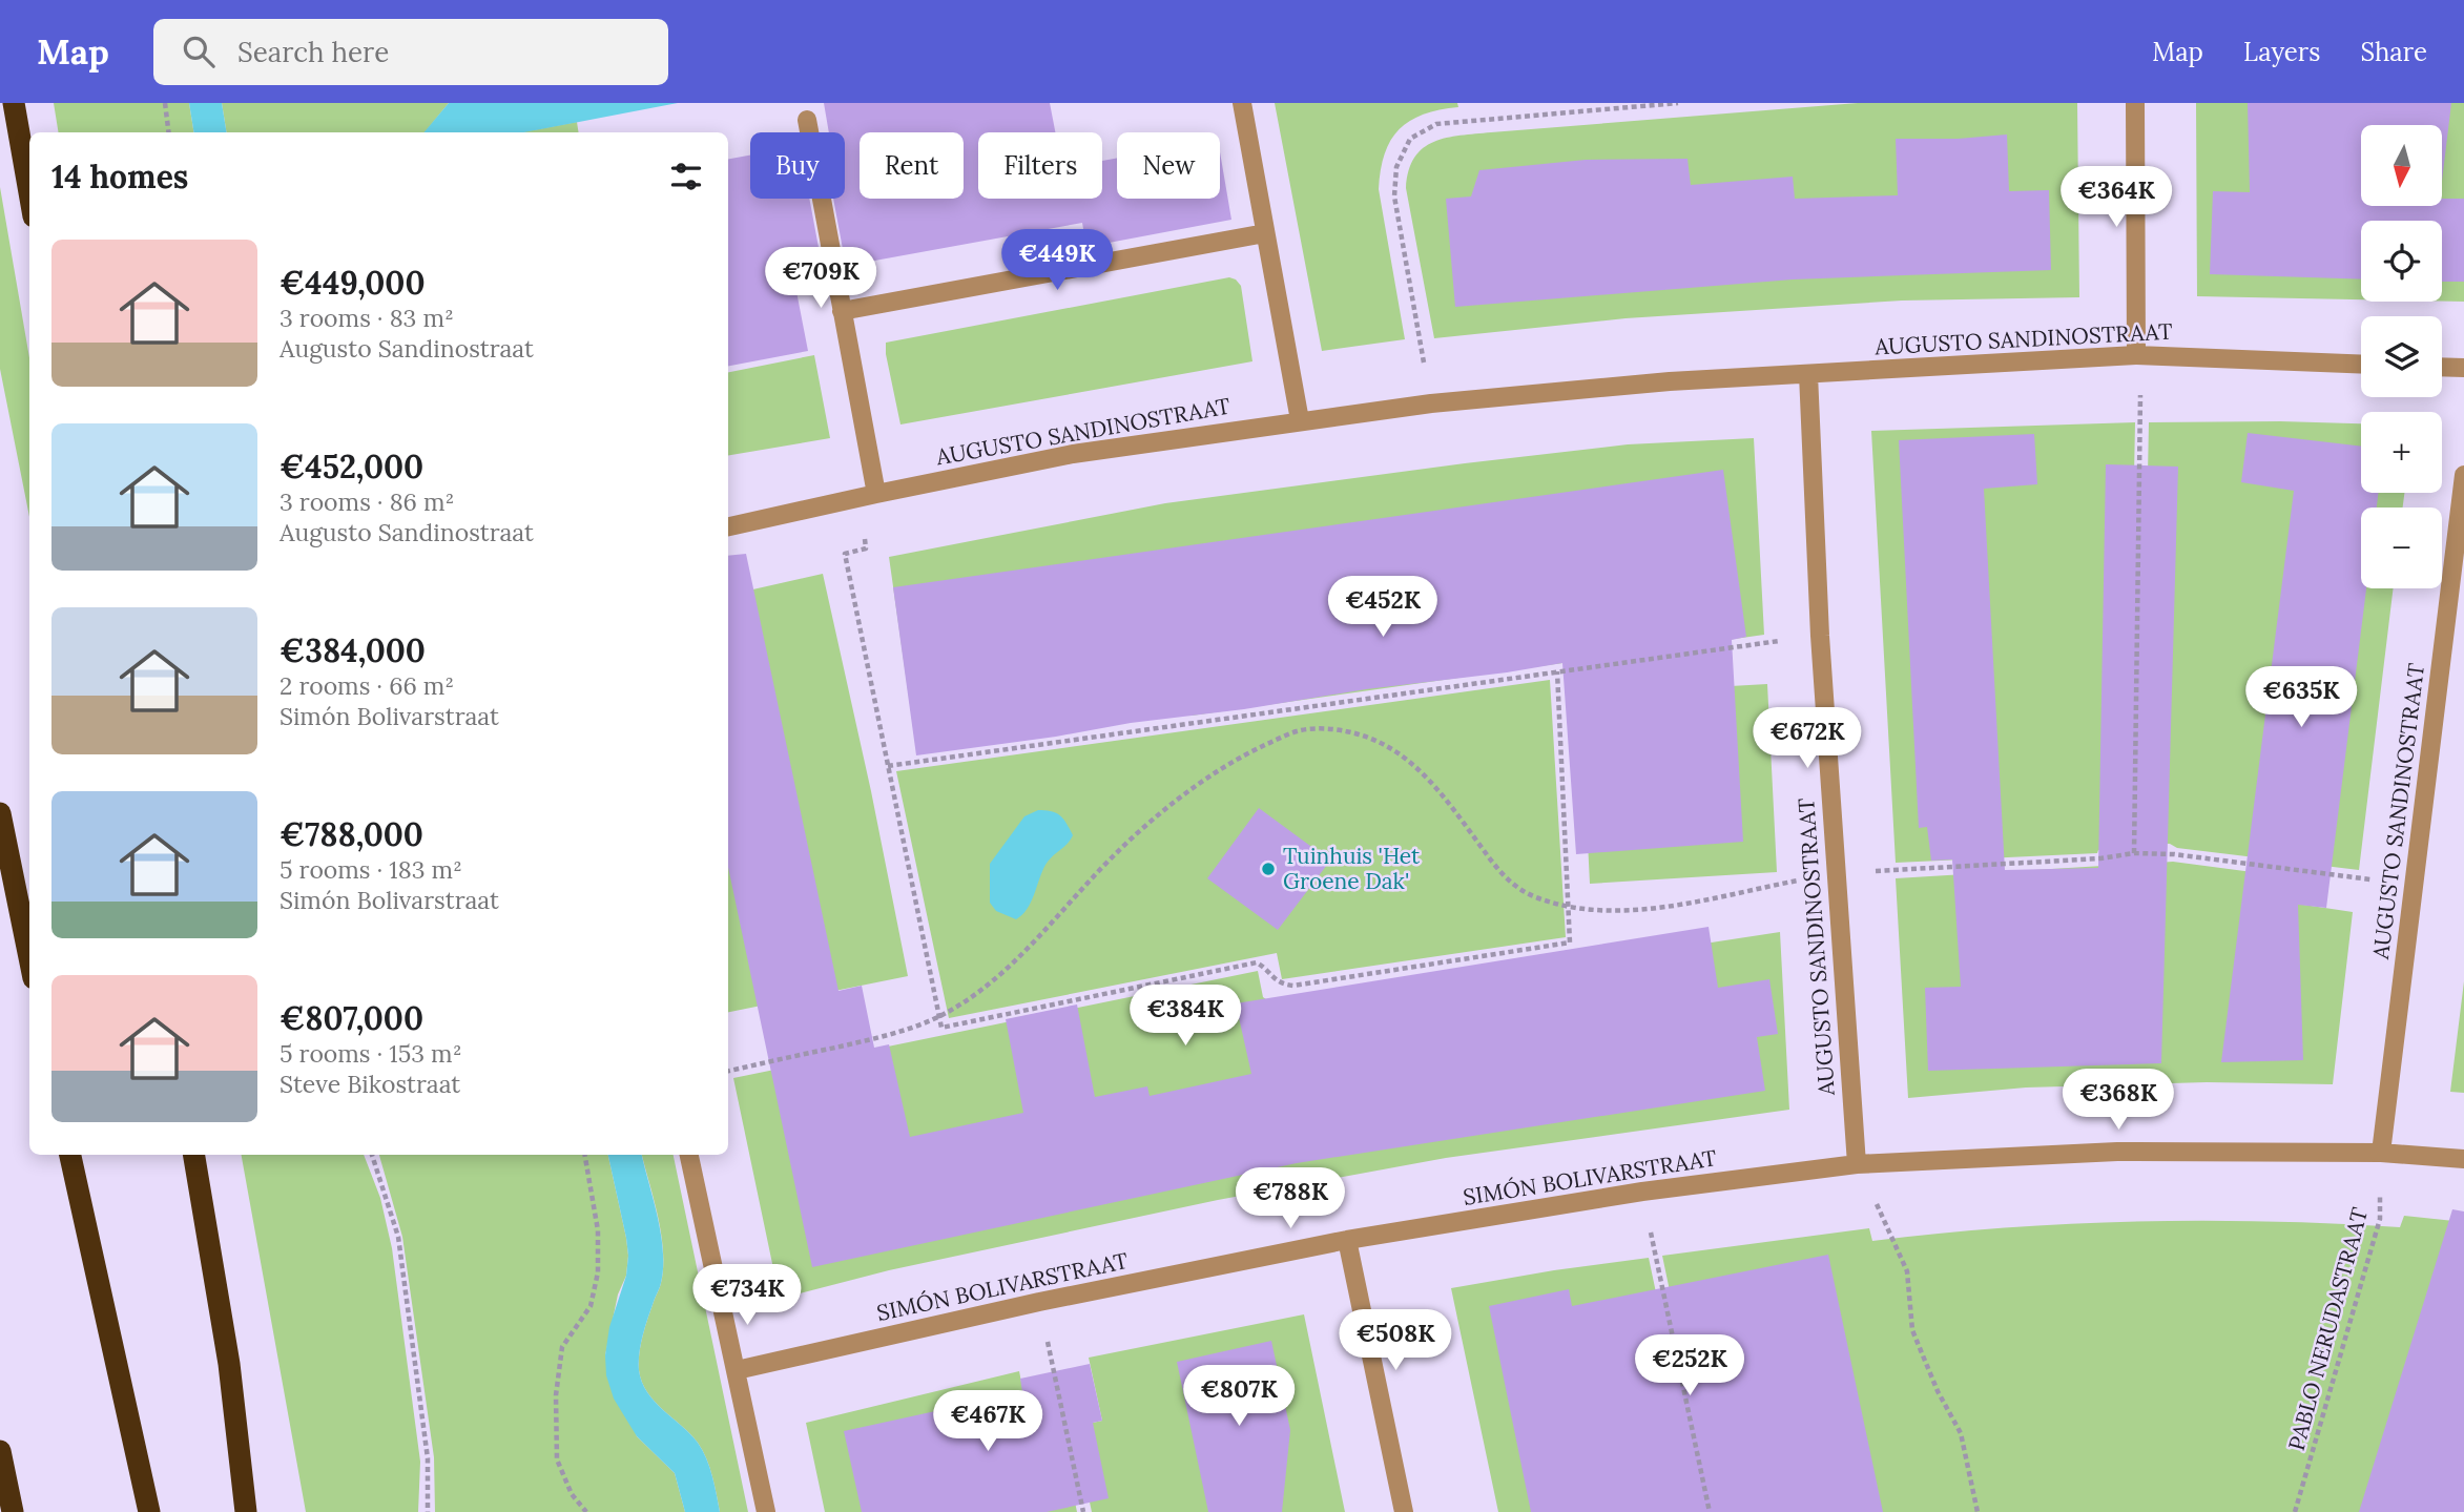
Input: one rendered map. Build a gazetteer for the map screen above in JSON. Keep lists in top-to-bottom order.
{
  "streets": {
    "street": ["AUGUSTO SANDINOSTRAAT", "SIMÓN BOLIVARSTRAAT"],
    "path": ["PABLO NERUDASTRAAT"]
  },
  "crossings": [
    ["AUGUSTO SANDINOSTRAAT", "SIMÓN BOLIVARSTRAAT"],
    ["AUGUSTO SANDINOSTRAAT", "PABLO NERUDASTRAAT"],
    ["SIMÓN BOLIVARSTRAAT", "PABLO NERUDASTRAAT"]
  ],
  "places": ["Tuinhuis 'Het Groene Dak'"],
  "north": "bottom",
  "page": {
    "header": "Map",
    "search": "Search here",
    "nav": ["Map", "Layers", "Share"],
    "map_buttons": ["+", "−"],
    "chip": [
      "Buy",
      "Rent",
      "Filters",
      "New"
    ],
    "heading": "14 homes",
    "price": [
      "€364K",
      "€449K",
      "€709K",
      "€452K",
      "€635K",
      "€672K",
      "€384K",
      "€368K",
      "€788K",
      "€734K",
      "€508K",
      "€252K",
      "€807K",
      "€467K"
    ],
    "list": [
      {
        "name": "€449,000",
        "note": "3 rooms · 83 m² · Augusto Sandinostraat"
      },
      {
        "name": "€452,000",
        "note": "3 rooms · 86 m² · Augusto Sandinostraat"
      },
      {
        "name": "€384,000",
        "note": "2 rooms · 66 m² · Simón Bolivarstraat"
      },
      {
        "name": "€788,000",
        "note": "5 rooms · 183 m² · Simón Bolivarstraat"
      },
      {
        "name": "€807,000",
        "note": "5 rooms · 153 m² · Steve Bikostraat"
      }
    ]
  }
}
